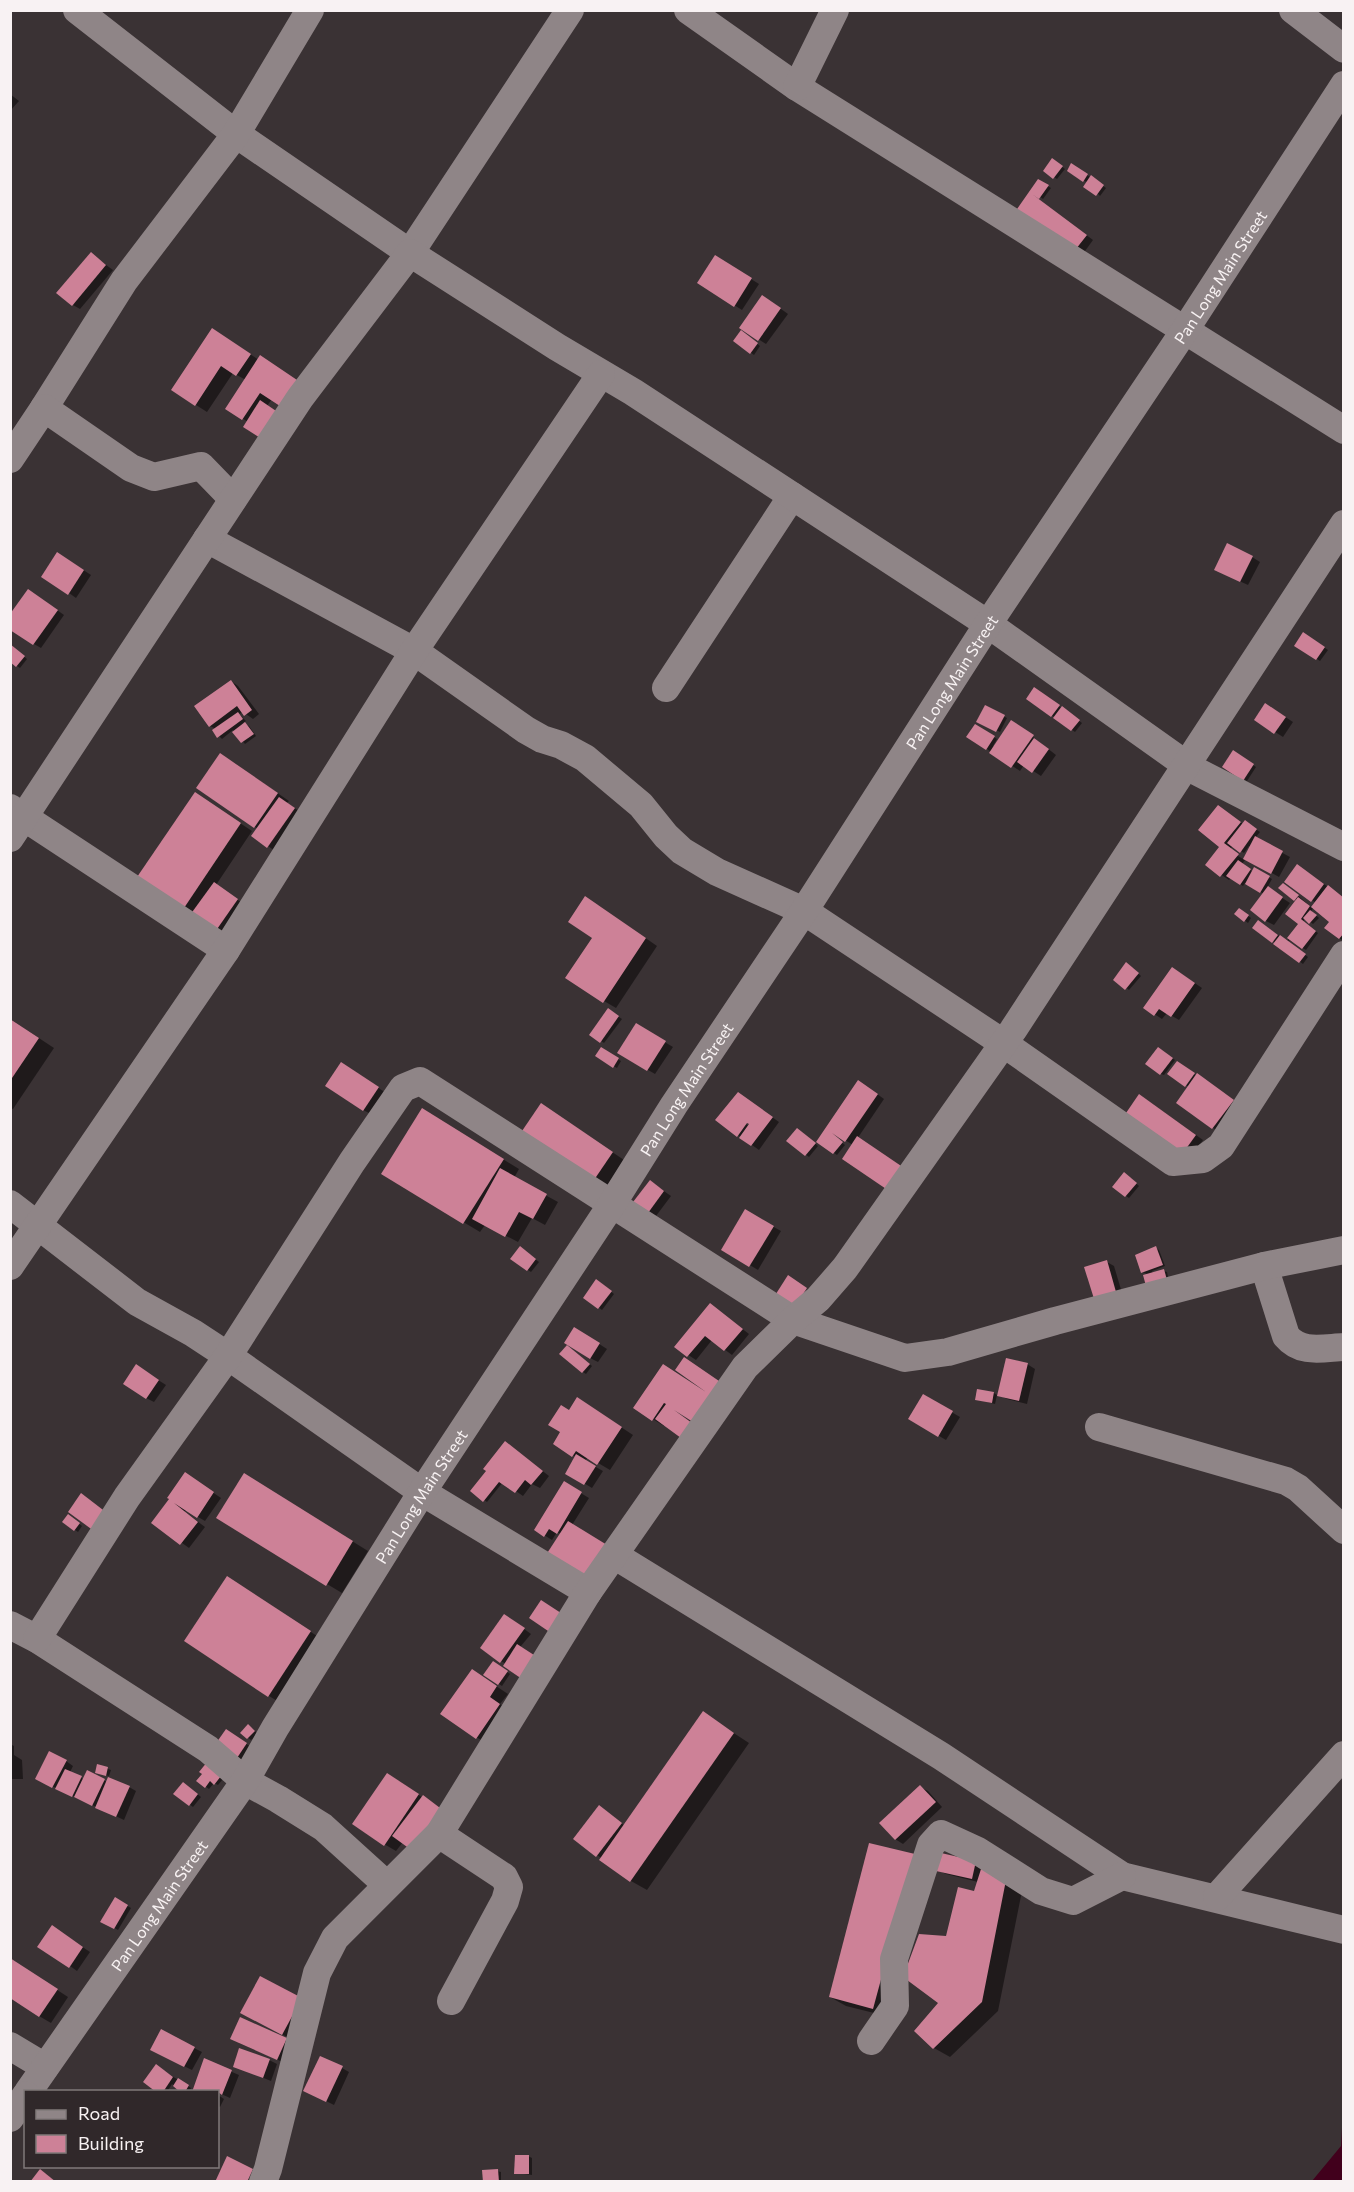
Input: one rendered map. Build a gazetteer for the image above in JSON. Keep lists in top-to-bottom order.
{
  "streets": {
    "street": ["Pan Long Main Street"]
  },
  "legend": ["Road", "Building"]
}
